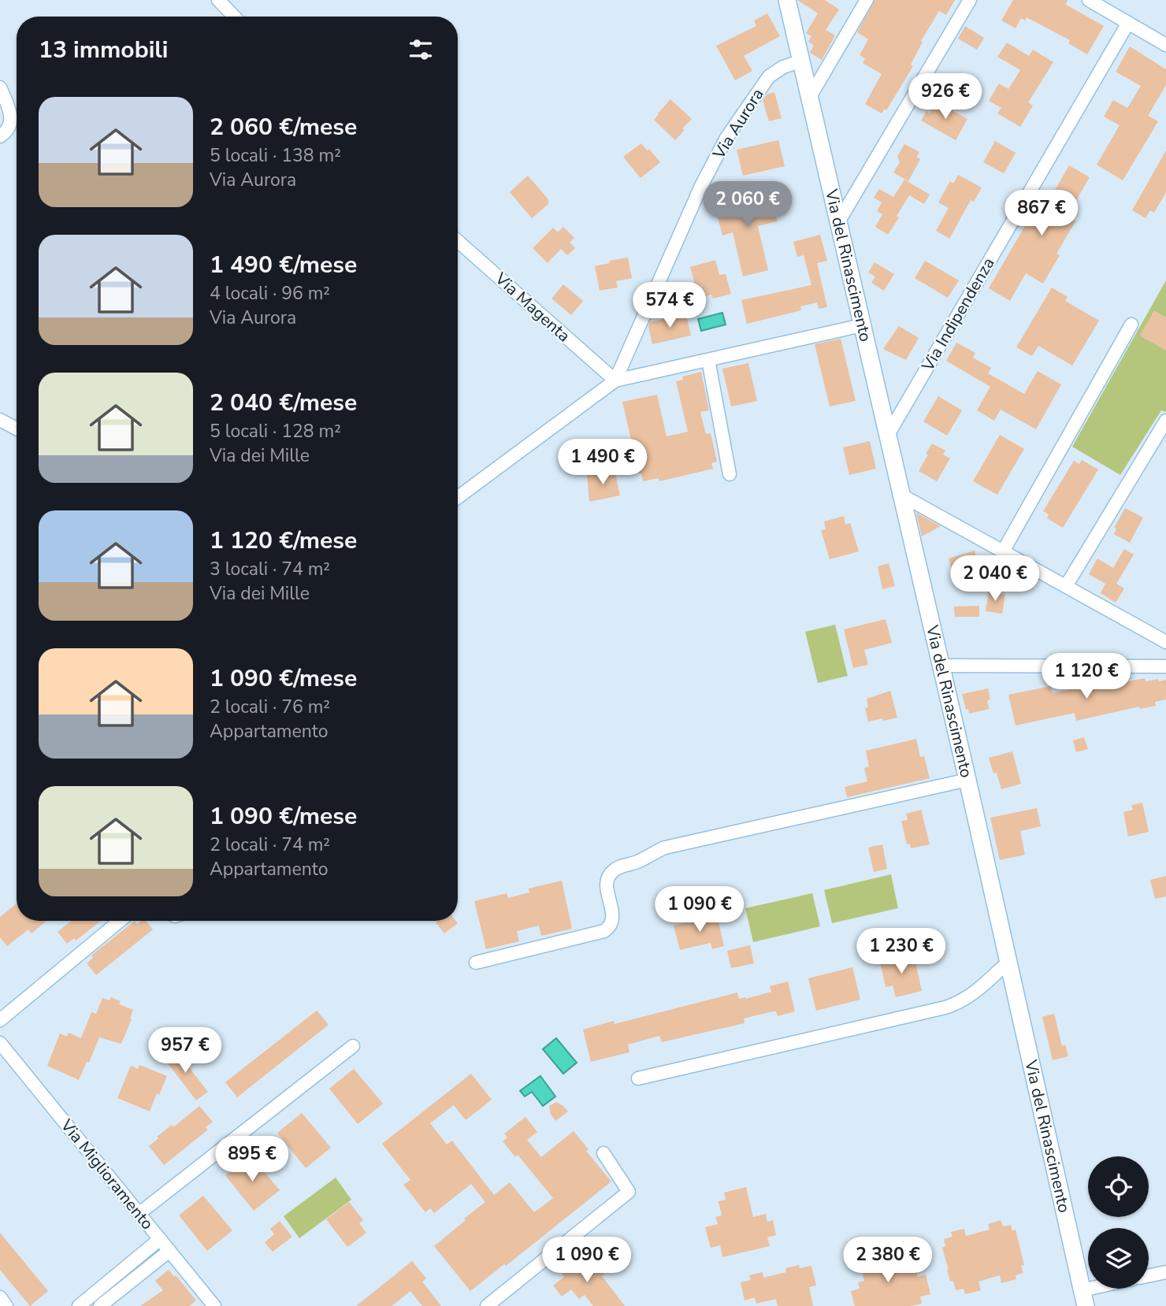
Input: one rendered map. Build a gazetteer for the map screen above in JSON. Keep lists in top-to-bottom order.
{
  "streets": {
    "street": [
      "Via Aurora",
      "Via del Rinascimento",
      "Via Magenta",
      "Via Indipendenza",
      "Via Miglioramento"
    ]
  },
  "crossings": [
    ["Via Aurora", "Via del Rinascimento"],
    ["Via Aurora", "Via Magenta"],
    ["Via del Rinascimento", "Via Indipendenza"]
  ],
  "page": {
    "heading": "13 immobili",
    "price": [
      "926 €",
      "2 060 €",
      "867 €",
      "574 €",
      "1 490 €",
      "2 040 €",
      "1 120 €",
      "1 090 €",
      "1 230 €",
      "957 €",
      "895 €",
      "1 090 €",
      "2 380 €"
    ],
    "list": [
      {
        "name": "2 060 €/mese",
        "note": "5 locali · 138 m² · Via Aurora"
      },
      {
        "name": "1 490 €/mese",
        "note": "4 locali · 96 m² · Via Aurora"
      },
      {
        "name": "2 040 €/mese",
        "note": "5 locali · 128 m² · Via dei Mille"
      },
      {
        "name": "1 120 €/mese",
        "note": "3 locali · 74 m² · Via dei Mille"
      },
      {
        "name": "1 090 €/mese",
        "note": "2 locali · 76 m² · Appartamento"
      },
      {
        "name": "1 090 €/mese",
        "note": "2 locali · 74 m² · Appartamento"
      }
    ]
  }
}
